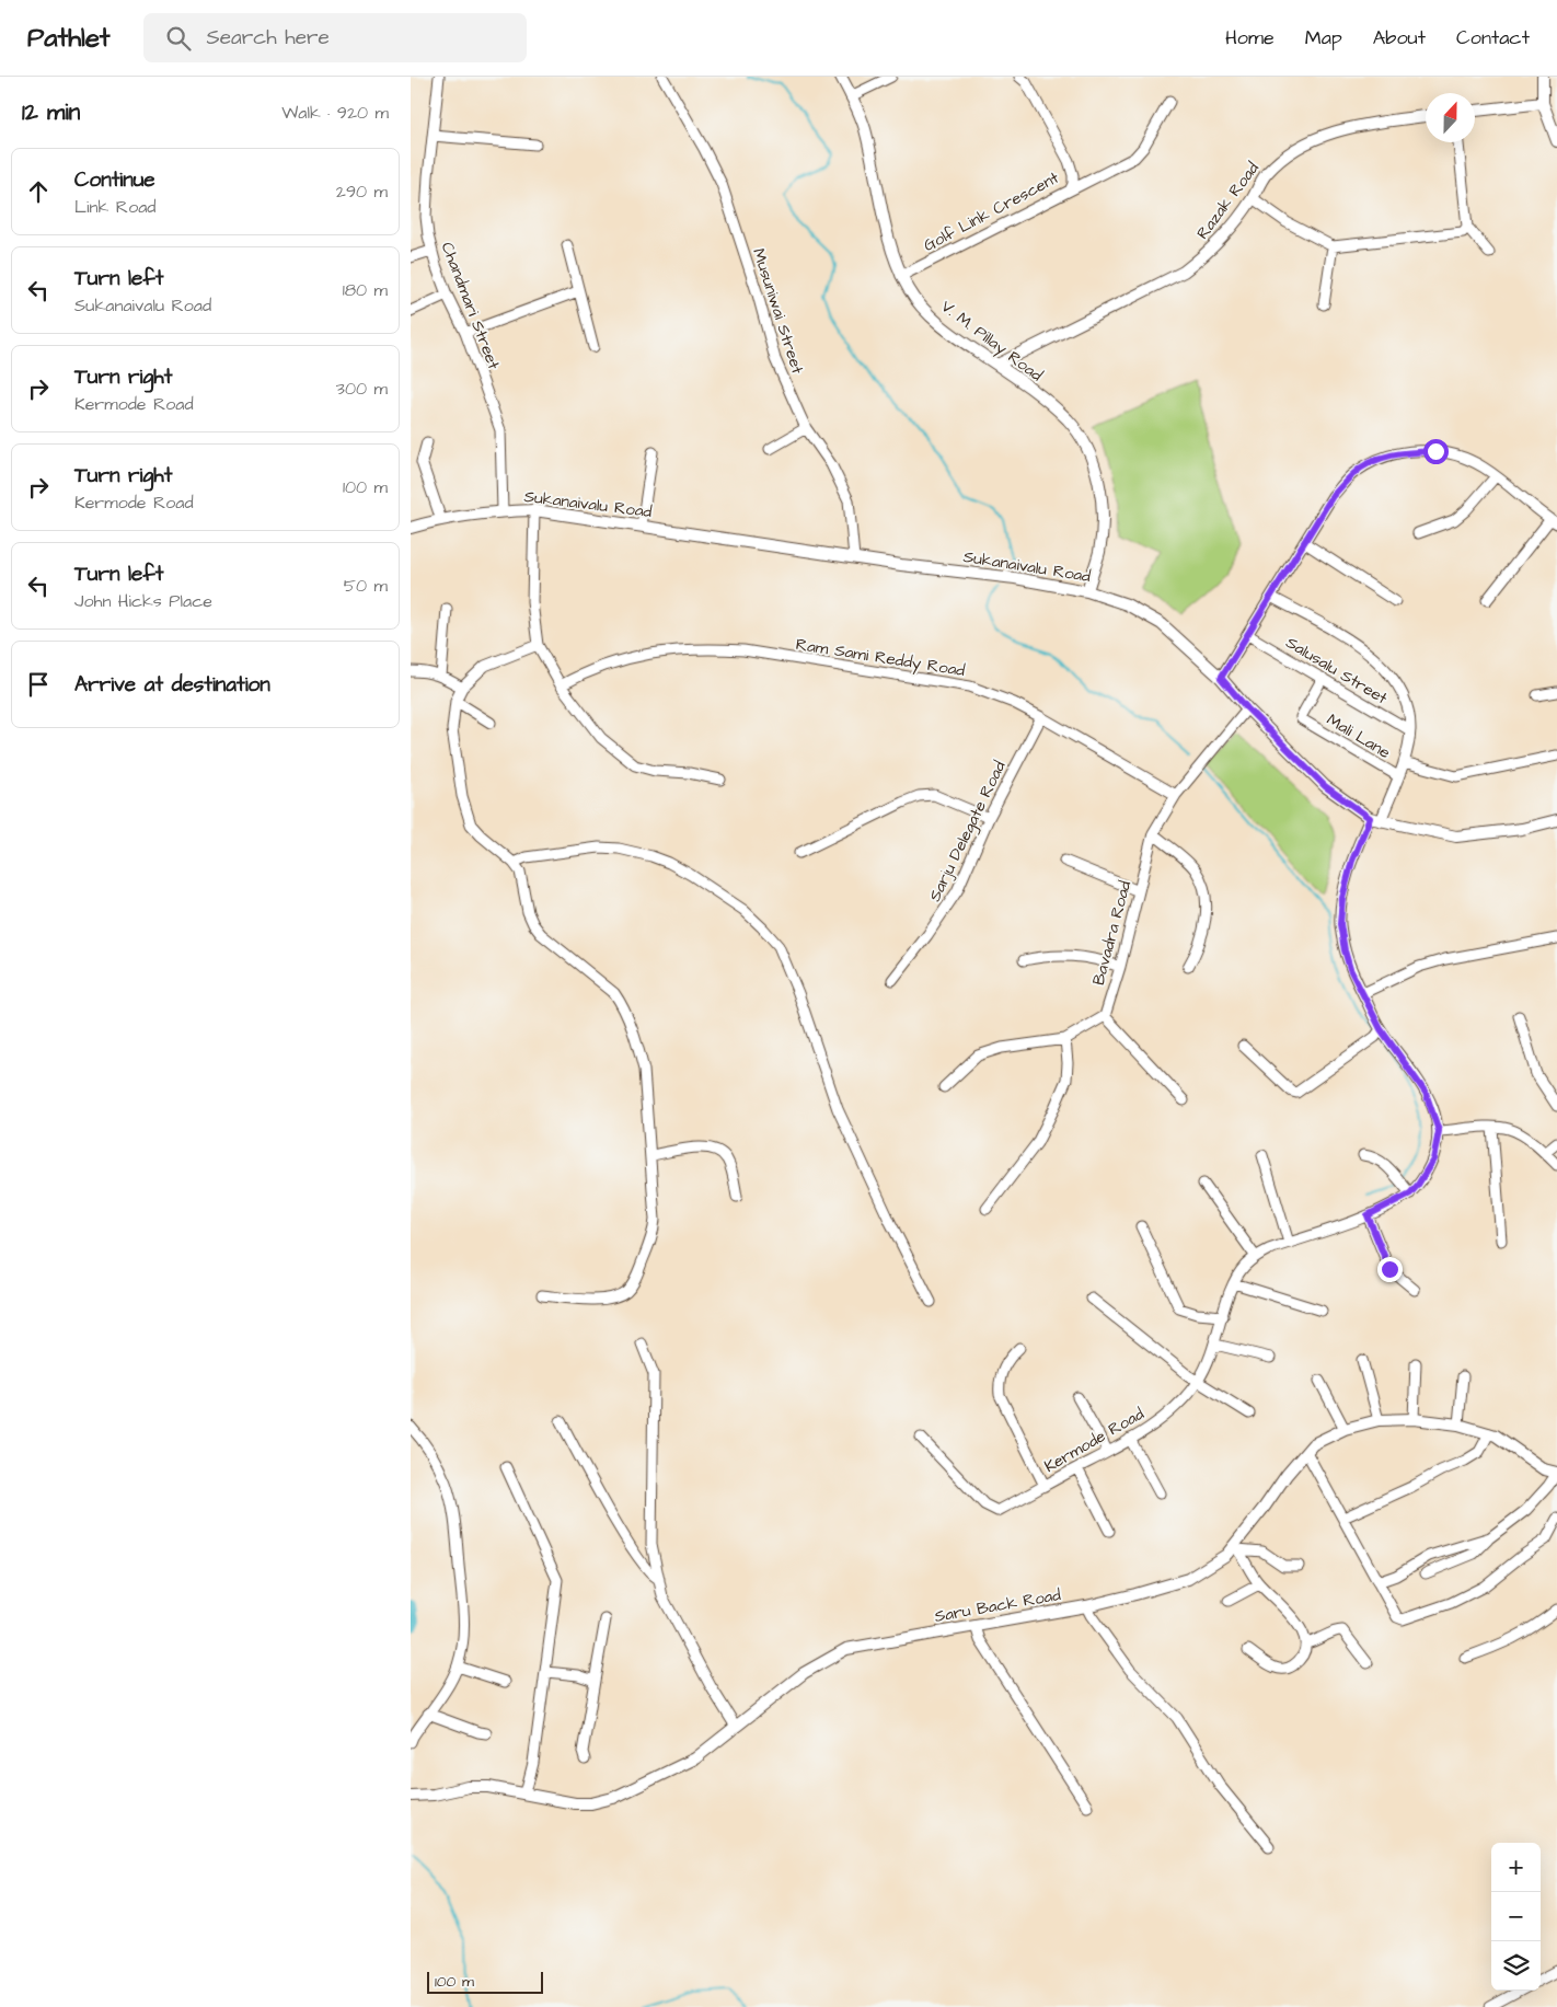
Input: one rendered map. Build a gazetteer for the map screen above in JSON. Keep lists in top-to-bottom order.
{
  "streets": {
    "main road": [
      "Razak Road",
      "V. M. Pillay Road",
      "Sukanaivalu Road",
      "Saru Back Road"
    ],
    "street": [
      "Golf Link Crescent",
      "Chandmari Street",
      "Musuniwai Street",
      "Ram Sami Reddy Road",
      "Salusalu Street",
      "Mali Lane",
      "Sarju Delegate Road",
      "Bavadra Road",
      "Kermode Road"
    ]
  },
  "crossings": [
    ["Razak Road", "V. M. Pillay Road"],
    ["Golf Link Crescent", "V. M. Pillay Road"],
    ["Chandmari Street", "Sukanaivalu Road"],
    ["Musuniwai Street", "Sukanaivalu Road"],
    ["V. M. Pillay Road", "Sukanaivalu Road"],
    ["Sukanaivalu Road", "Bavadra Road"],
    ["Ram Sami Reddy Road", "Sarju Delegate Road"],
    ["Ram Sami Reddy Road", "Bavadra Road"],
    ["Salusalu Street", "Mali Lane"]
  ],
  "scale_bar": "100 m",
  "north": "top",
  "page": {
    "header": "Pathlet",
    "search": "Search here",
    "nav": [
      "Home",
      "Map",
      "About",
      "Contact"
    ],
    "heading": ["12 min", "Walk · 920 m"],
    "list": [
      ["Continue", "Link Road", "290 m"],
      ["Turn left", "Sukanaivalu Road", "180 m"],
      ["Turn right", "Kermode Road", "300 m"],
      ["Turn right", "Kermode Road", "100 m"],
      ["Turn left", "John Hicks Place", "50 m"],
      "Arrive at destination"
    ],
    "map_buttons": ["+", "−"],
    "scale": "100 m"
  }
}
